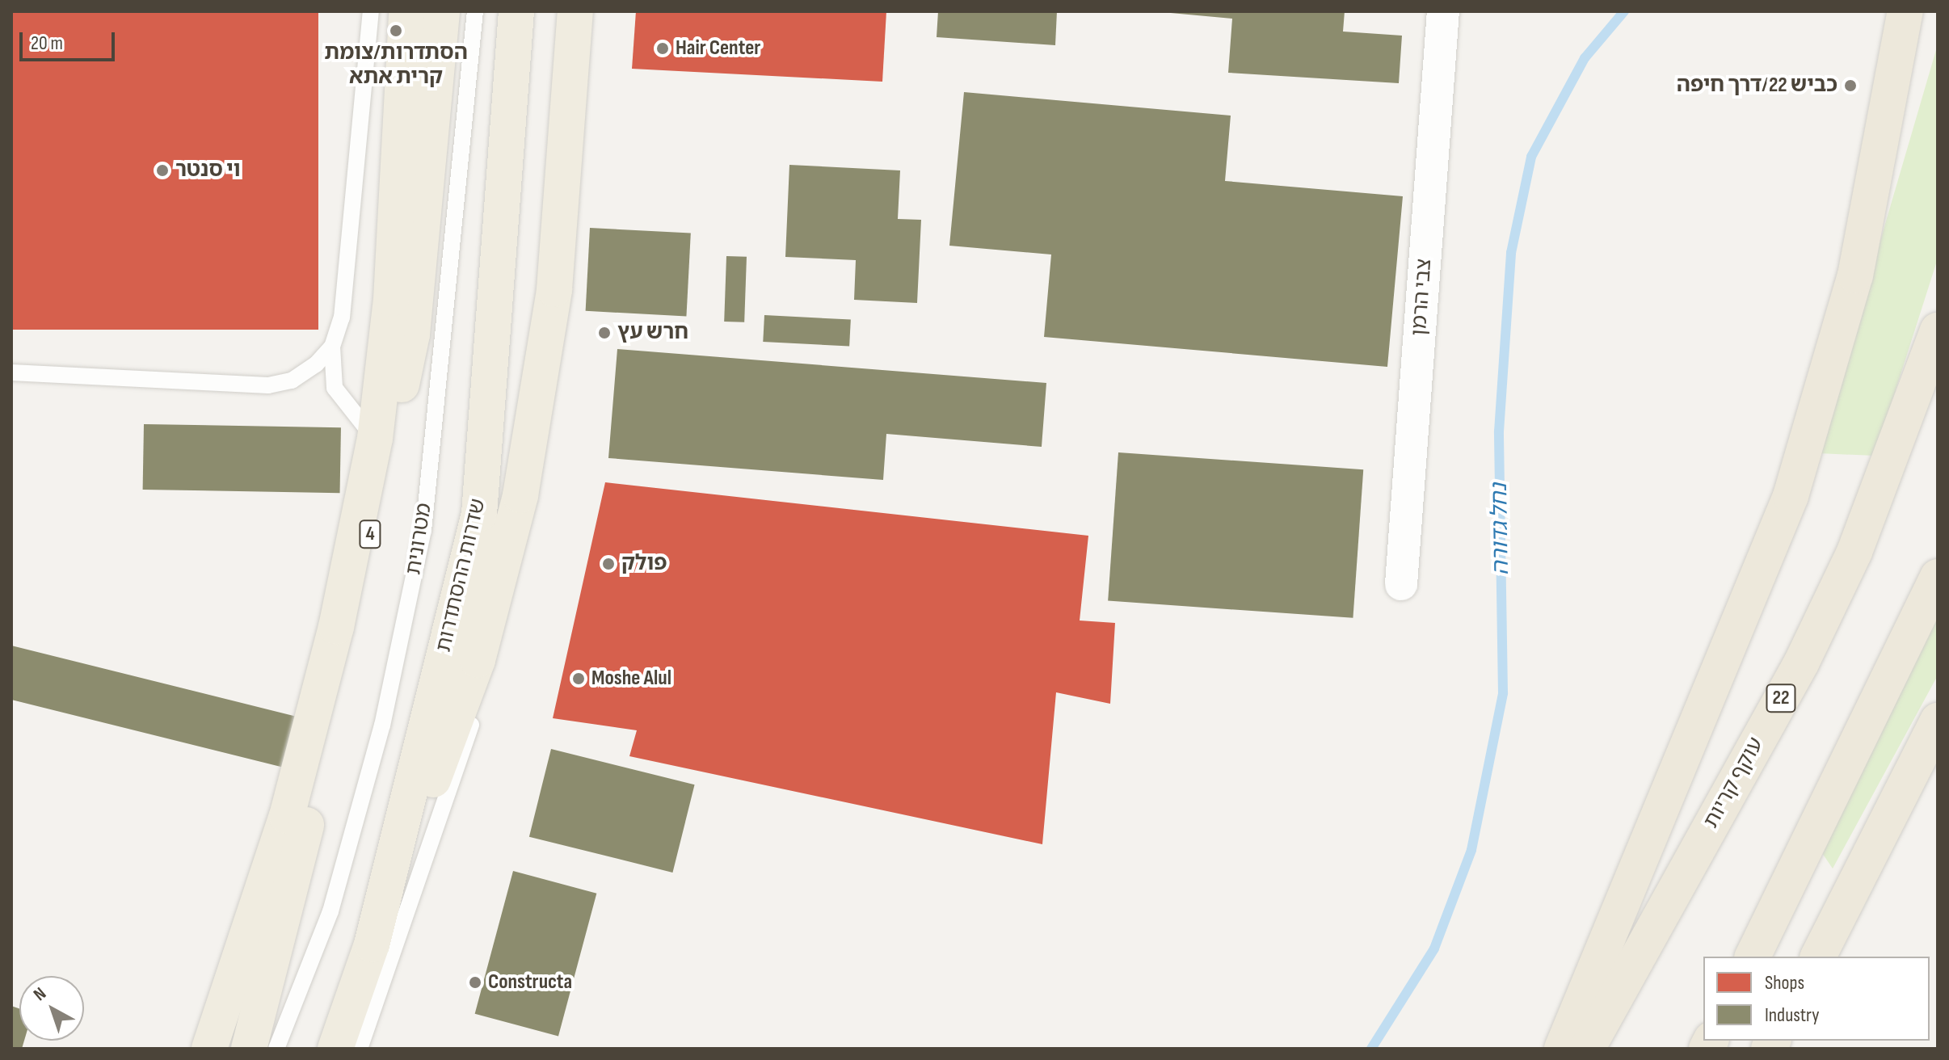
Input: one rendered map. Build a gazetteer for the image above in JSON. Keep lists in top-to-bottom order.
{
  "streets": {
    "highway": [
      "4",
      "שדרות ההסתדרות",
      "22",
      "עוקף קריות"
    ],
    "street": ["צבי הרמן"],
    "lane": ["מטרונית"]
  },
  "water": ["נחל גדורה"],
  "places": [
    "הסתדרות/צומת קרית אתא",
    "Hair Center",
    "כביש 22/דרך חיפה",
    "וי סנטר",
    "חרש עץ",
    "פולק",
    "Moshe Alul",
    "Constructa"
  ],
  "legend": ["Shops", "Industry"],
  "scale_bar": "20 m",
  "north": "top left"
}
